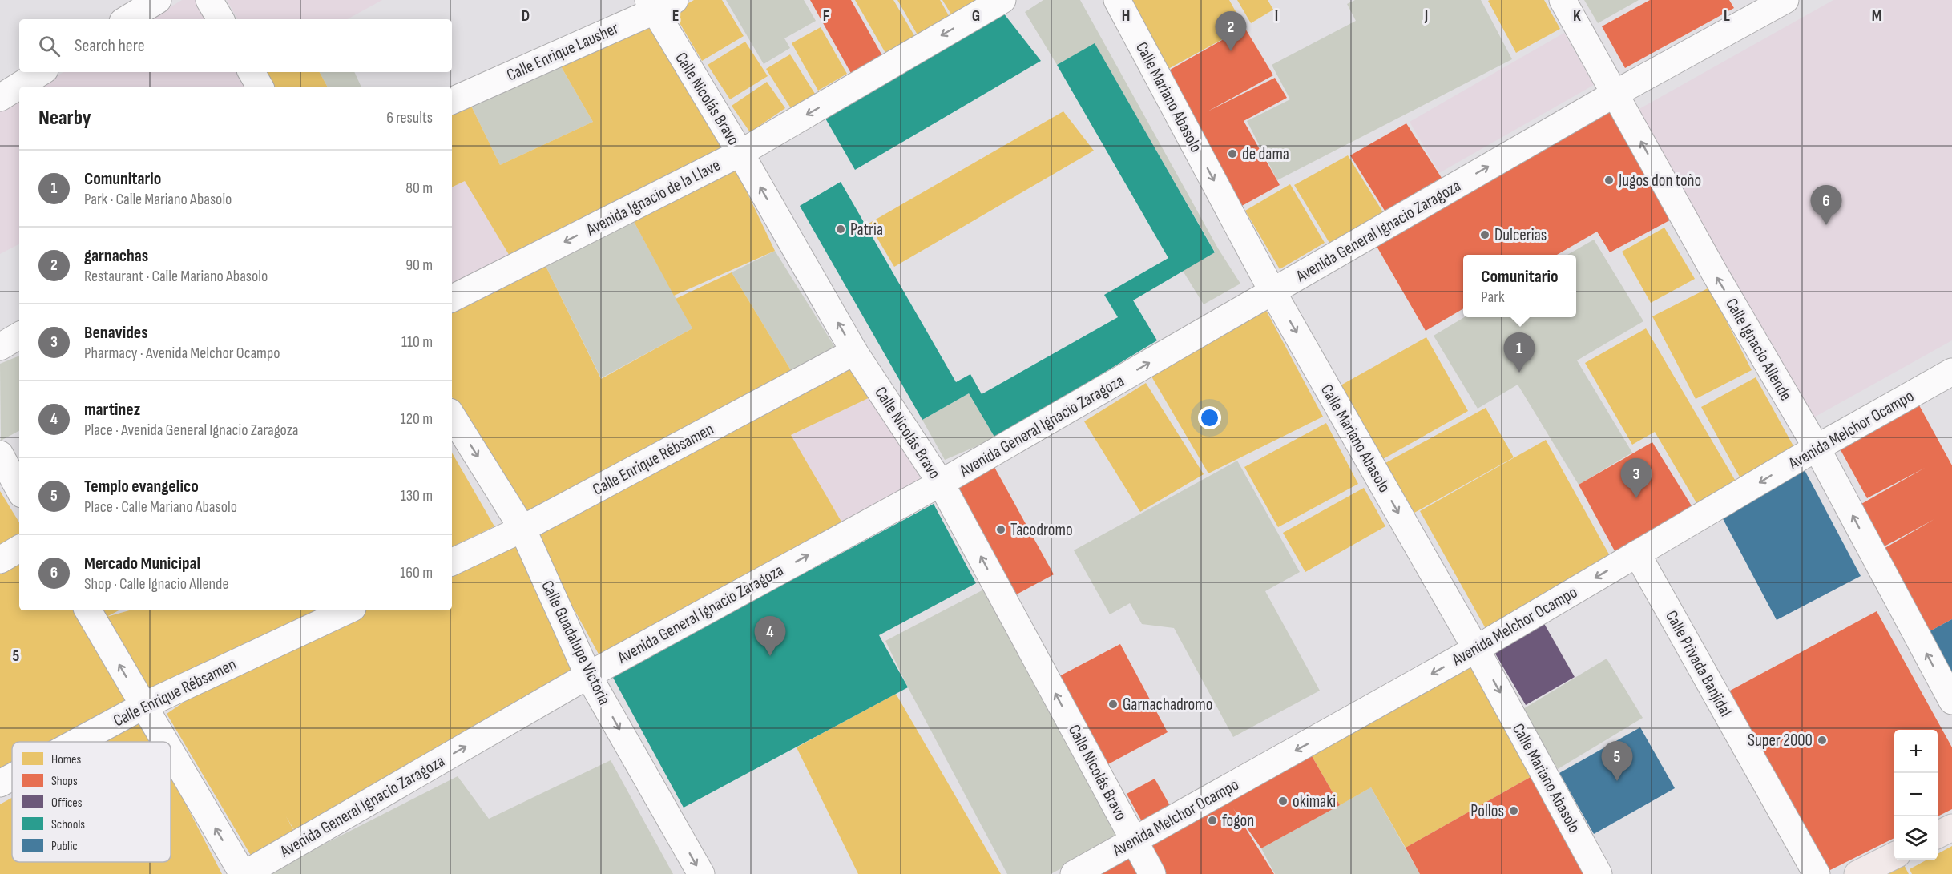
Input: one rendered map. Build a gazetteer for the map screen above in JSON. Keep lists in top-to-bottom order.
{
  "streets": {
    "street": [
      "Calle Enrique Lausher",
      "Calle Mariano Abasolo",
      "Calle Nicolás Bravo",
      "Avenida Ignacio de la Llave",
      "Avenida General Ignacio Zaragoza",
      "Calle Ignacio Allende",
      "Avenida Melchor Ocampo",
      "Calle Enrique Rébsamen",
      "Calle Guadalupe Victoria",
      "Calle Privada Banjidal"
    ]
  },
  "crossings": [
    ["Calle Enrique Lausher", "Calle Nicolás Bravo"],
    ["Calle Mariano Abasolo", "Avenida General Ignacio Zaragoza"],
    ["Calle Mariano Abasolo", "Avenida Melchor Ocampo"],
    ["Calle Nicolás Bravo", "Avenida Ignacio de la Llave"],
    ["Calle Nicolás Bravo", "Avenida General Ignacio Zaragoza"],
    ["Calle Nicolás Bravo", "Avenida Melchor Ocampo"],
    ["Calle Nicolás Bravo", "Calle Enrique Rébsamen"],
    ["Avenida General Ignacio Zaragoza", "Calle Ignacio Allende"],
    ["Avenida General Ignacio Zaragoza", "Calle Guadalupe Victoria"],
    ["Calle Ignacio Allende", "Avenida Melchor Ocampo"],
    ["Avenida Melchor Ocampo", "Calle Privada Banjidal"],
    ["Calle Enrique Rébsamen", "Calle Guadalupe Victoria"]
  ],
  "one_way": [
    "Calle Mariano Abasolo",
    "Calle Nicolás Bravo",
    "Avenida Ignacio de la Llave",
    "Avenida General Ignacio Zaragoza",
    "Calle Ignacio Allende",
    "Avenida Melchor Ocampo",
    "Calle Guadalupe Victoria"
  ],
  "places": [
    "de dama",
    "Jugos don toño",
    "Patria",
    "Dulcerias",
    "Tacodromo",
    "Garnachadromo",
    "Super 2000",
    "okimaki",
    "Pollos",
    "fogon"
  ],
  "legend": [
    "Homes",
    "Shops",
    "Offices",
    "Schools",
    "Public"
  ],
  "page": {
    "pins": [
      "2",
      "6",
      "1",
      "3",
      "4",
      "5"
    ],
    "search": "Search here",
    "heading": ["Nearby", "6 results"],
    "list": [
      {
        "mark": "1",
        "name": "Comunitario",
        "note": "Park · Calle Mariano Abasolo",
        "value": "80 m"
      },
      {
        "mark": "2",
        "name": "garnachas",
        "note": "Restaurant · Calle Mariano Abasolo",
        "value": "90 m"
      },
      {
        "mark": "3",
        "name": "Benavides",
        "note": "Pharmacy · Avenida Melchor Ocampo",
        "value": "110 m"
      },
      {
        "mark": "4",
        "name": "martinez",
        "note": "Place · Avenida General Ignacio Zaragoza",
        "value": "120 m"
      },
      {
        "mark": "5",
        "name": "Templo evangelico",
        "note": "Place · Calle Mariano Abasolo",
        "value": "130 m"
      },
      {
        "mark": "6",
        "name": "Mercado Municipal",
        "note": "Shop · Calle Ignacio Allende",
        "value": "160 m"
      }
    ],
    "popup": ["Comunitario", "Park"],
    "map_buttons": ["+", "−"]
  },
  "grid": {
    "columns": [
      "D",
      "E",
      "F",
      "G",
      "H",
      "I",
      "J",
      "K",
      "L",
      "M"
    ],
    "rows": ["5"]
  }
}
